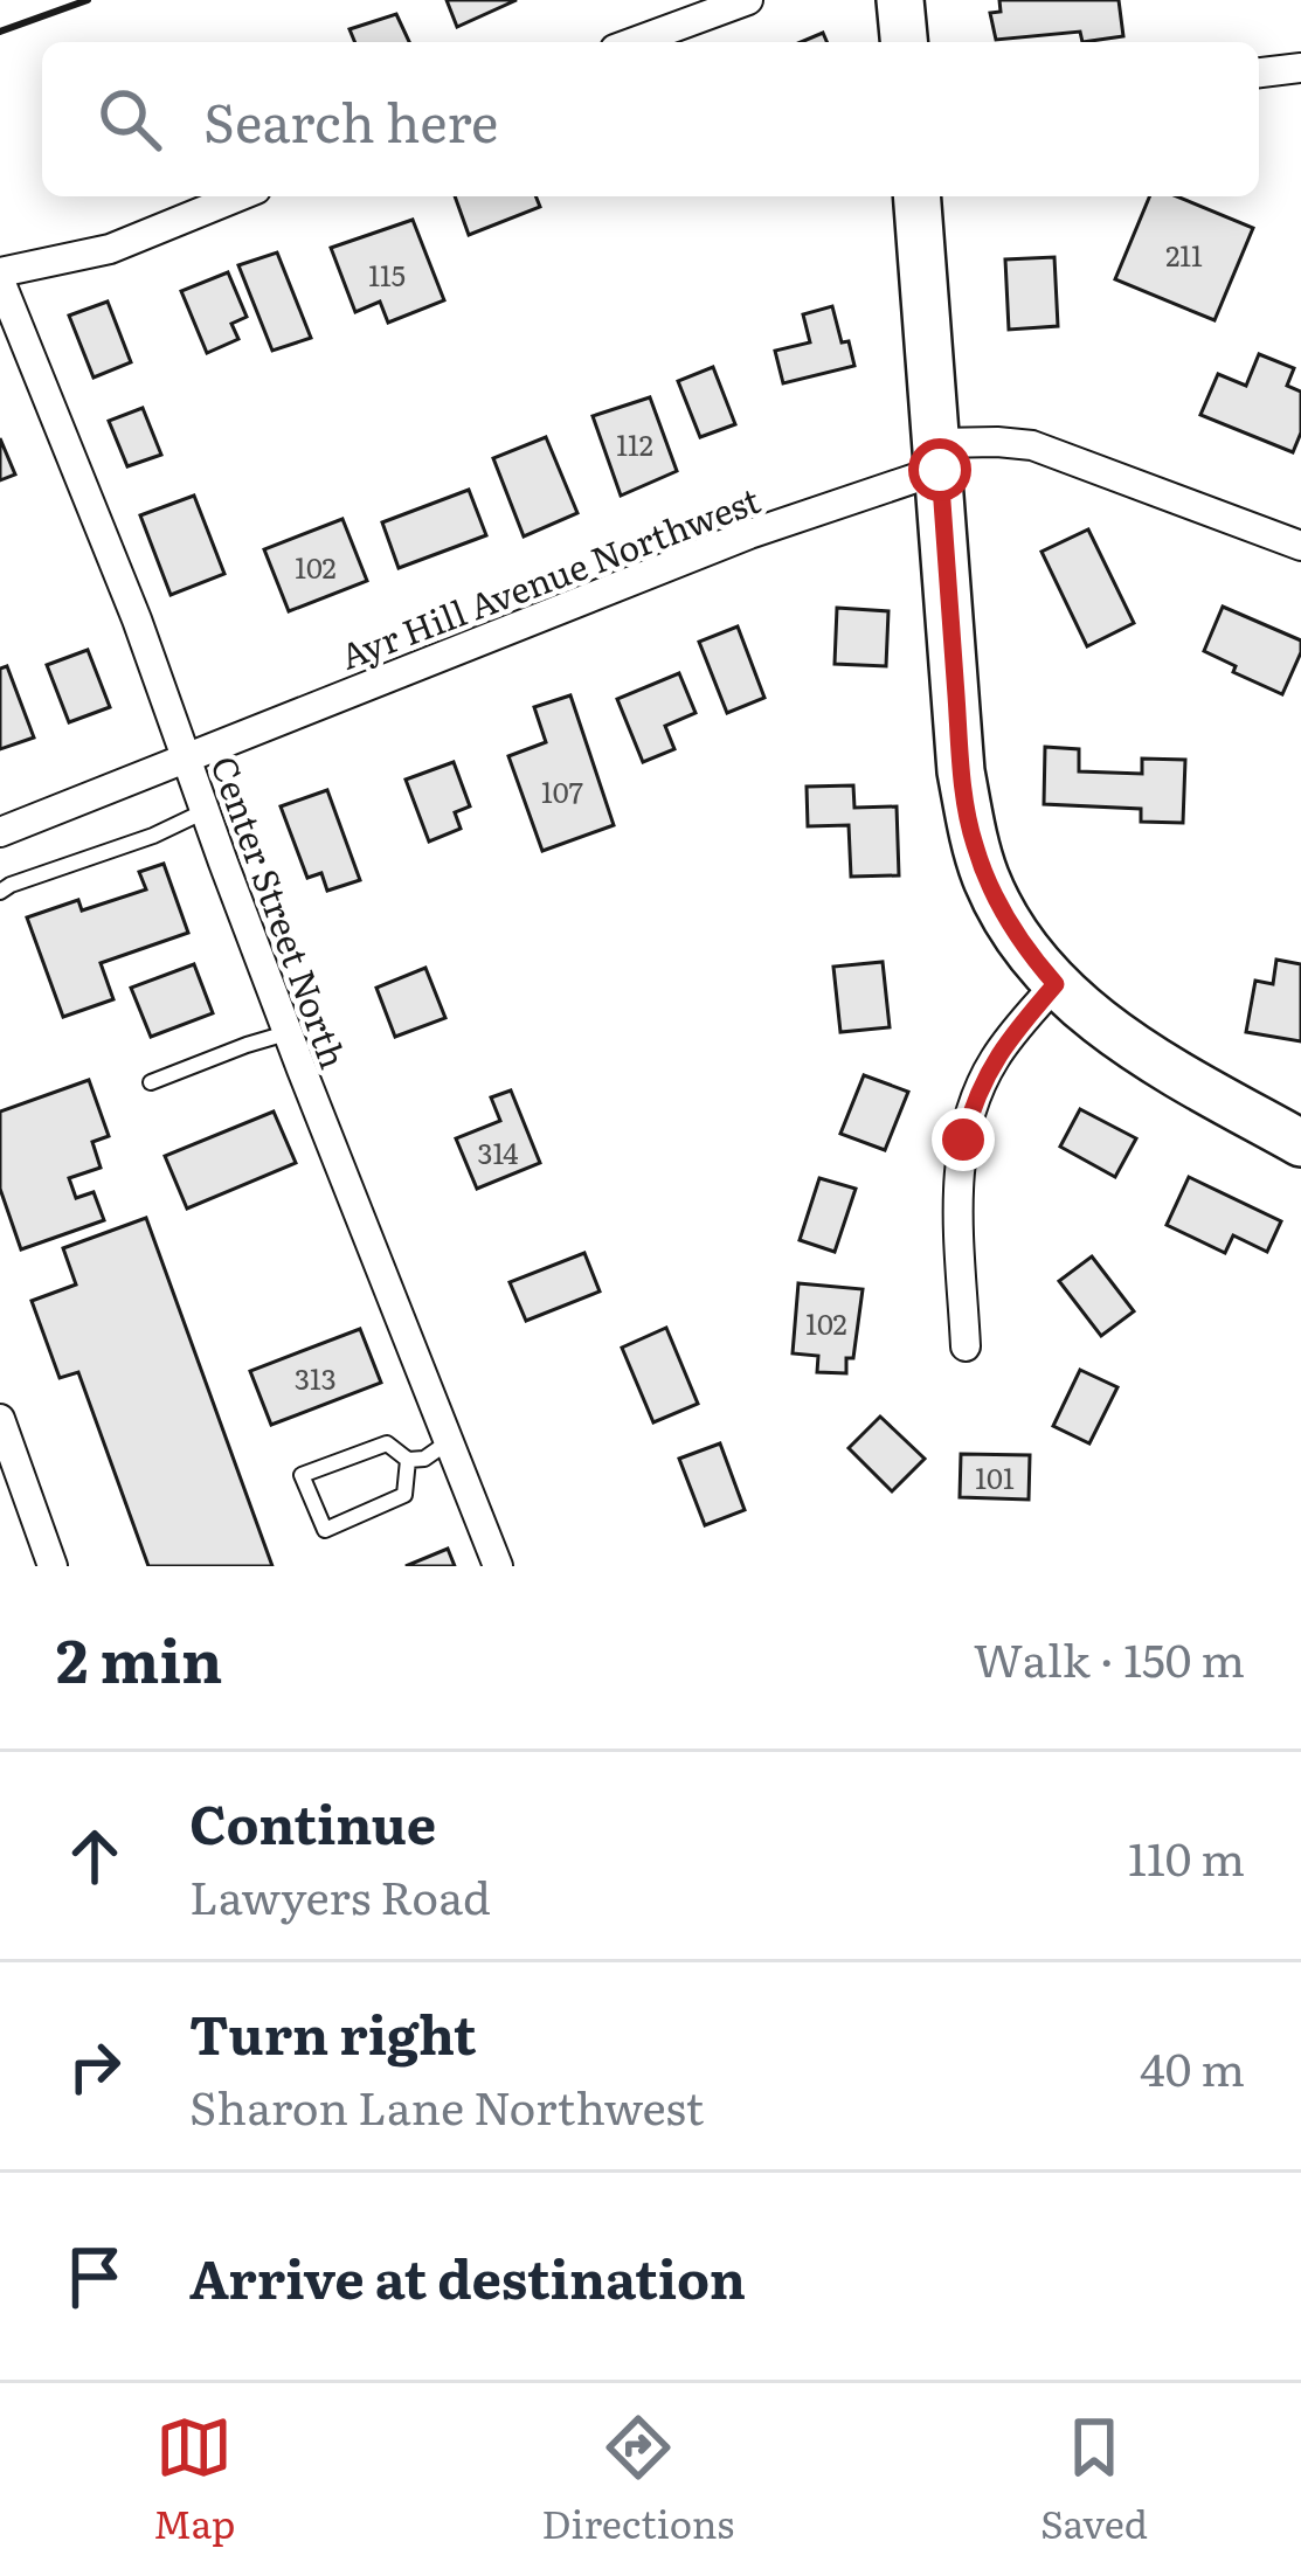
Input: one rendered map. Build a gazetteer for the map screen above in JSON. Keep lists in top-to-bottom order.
{
  "streets": {
    "street": ["Ayr Hill Avenue Northwest", "Center Street North"]
  },
  "crossings": [
    ["Ayr Hill Avenue Northwest", "Center Street North"]
  ],
  "house_numbers": [
    "211",
    "115",
    "112",
    "102",
    "107",
    "314",
    "102",
    "313",
    "101"
  ],
  "page": {
    "search": "Search here",
    "heading": ["2 min", "Walk · 150 m"],
    "list": [
      ["Continue", "Lawyers Road", "110 m"],
      ["Turn right", "Sharon Lane Northwest", "40 m"],
      "Arrive at destination"
    ],
    "nav": ["Map", "Directions", "Saved"]
  }
}
